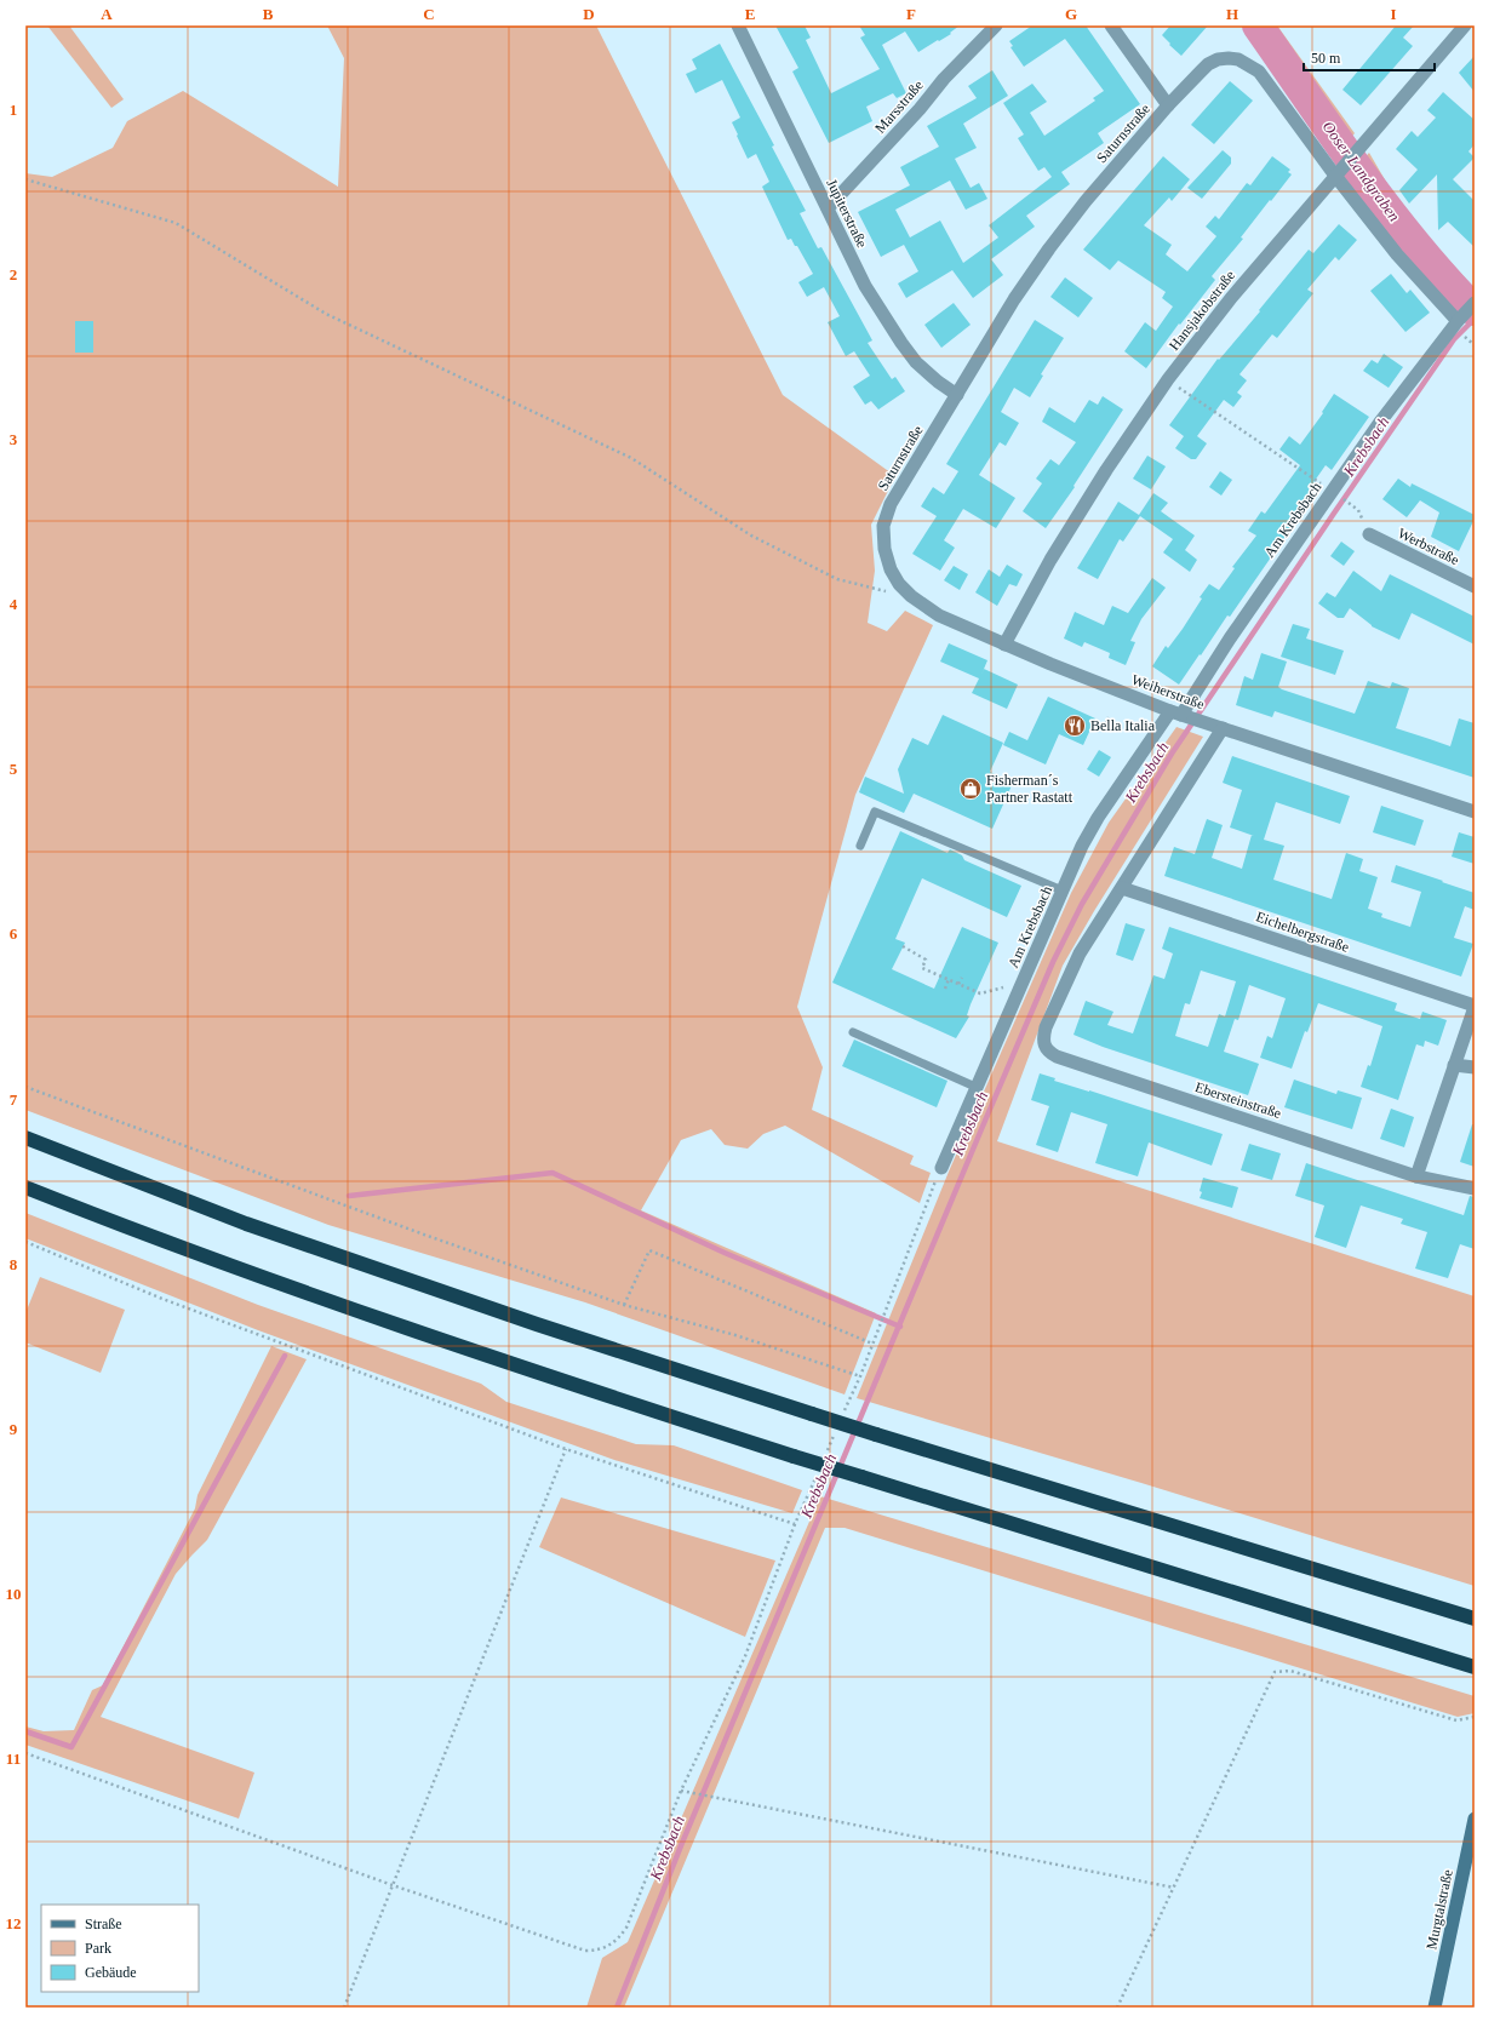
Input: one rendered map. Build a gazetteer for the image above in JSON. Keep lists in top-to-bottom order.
{
  "streets": {
    "main road": ["Murgtalstraße"],
    "street": [
      "Marsstraße",
      "Saturnstraße",
      "Jupiterstraße",
      "Hansjakobstraße",
      "Am Krebsbach",
      "Werbstraße",
      "Weiherstraße",
      "Eichelbergstraße",
      "Ebersteinstraße"
    ]
  },
  "crossings": [
    ["Marsstraße", "Jupiterstraße"],
    ["Saturnstraße", "Jupiterstraße"],
    ["Saturnstraße", "Hansjakobstraße"],
    ["Saturnstraße", "Am Krebsbach"],
    ["Saturnstraße", "Weiherstraße"],
    ["Hansjakobstraße", "Weiherstraße"],
    ["Am Krebsbach", "Weiherstraße"],
    ["Eichelbergstraße", "Ebersteinstraße"]
  ],
  "water": ["Ooser Landgraben", "Krebsbach"],
  "places": {
    "restaurant": ["Bella Italia"],
    "shop": ["Fisherman´s Partner Rastatt"]
  },
  "legend": ["Straße", "Park", "Gebäude"],
  "scale_bar": "50 m",
  "grid": {
    "columns": [
      "A",
      "B",
      "C",
      "D",
      "E",
      "F",
      "G",
      "H",
      "I"
    ],
    "rows": [
      "1",
      "2",
      "3",
      "4",
      "5",
      "6",
      "7",
      "8",
      "9",
      "10",
      "11",
      "12"
    ]
  }
}
